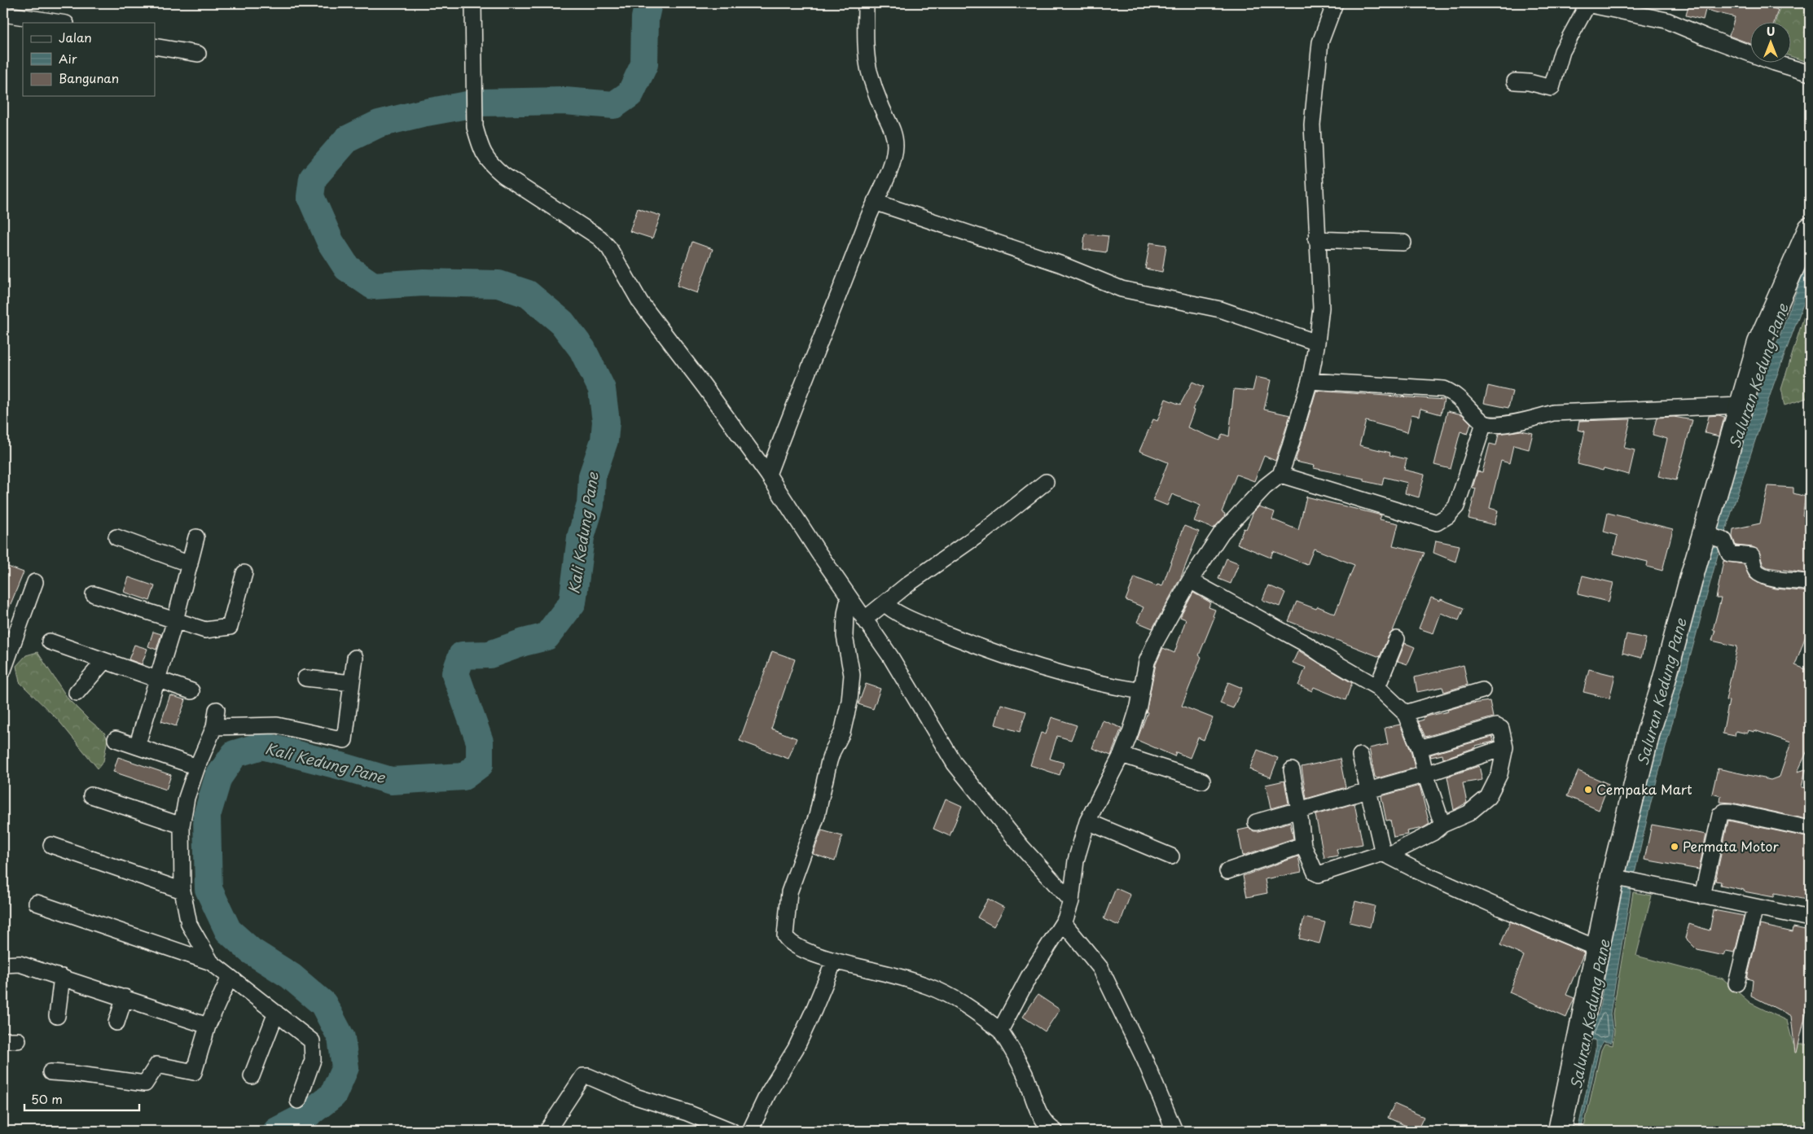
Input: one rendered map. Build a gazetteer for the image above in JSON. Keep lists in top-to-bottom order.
{
  "water": ["Saluran Kedung Pane", "Kali Kedung Pane"],
  "places": ["Cempaka Mart", "Permata Motor"],
  "legend": ["Jalan", "Air", "Bangunan"],
  "scale_bar": "50 m",
  "north": "top"
}
